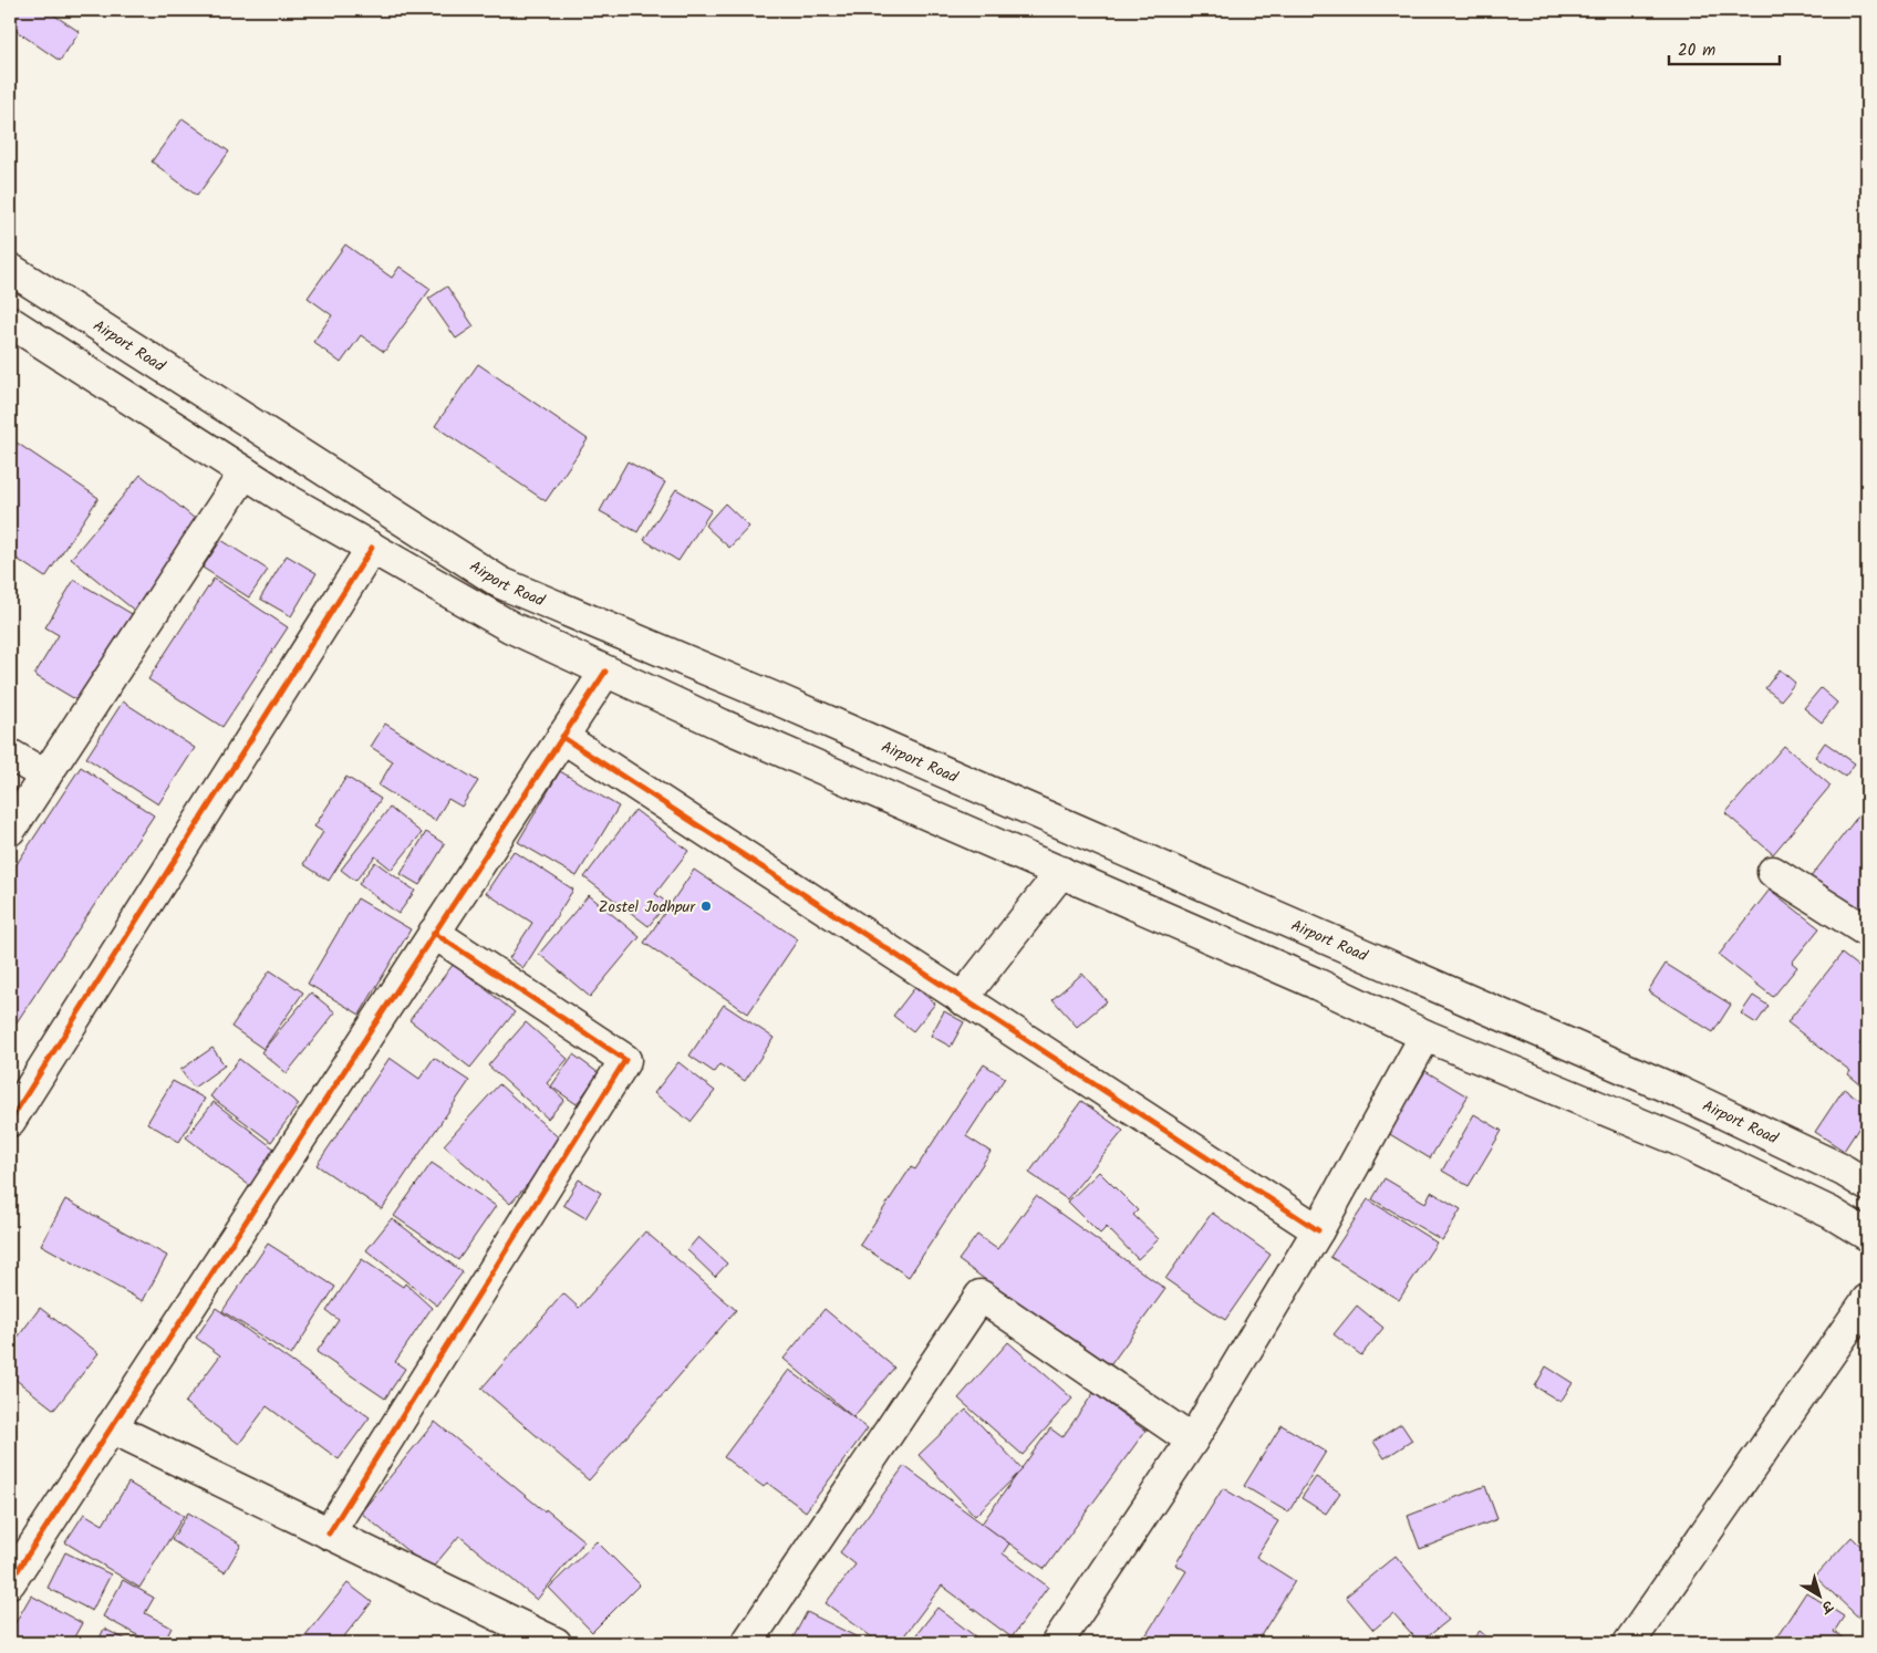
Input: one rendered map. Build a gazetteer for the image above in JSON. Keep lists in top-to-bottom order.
{
  "streets": {
    "street": ["Airport Road"]
  },
  "places": ["Zostel Jodhpur"],
  "scale_bar": "20 m",
  "north": "bottom right"
}
